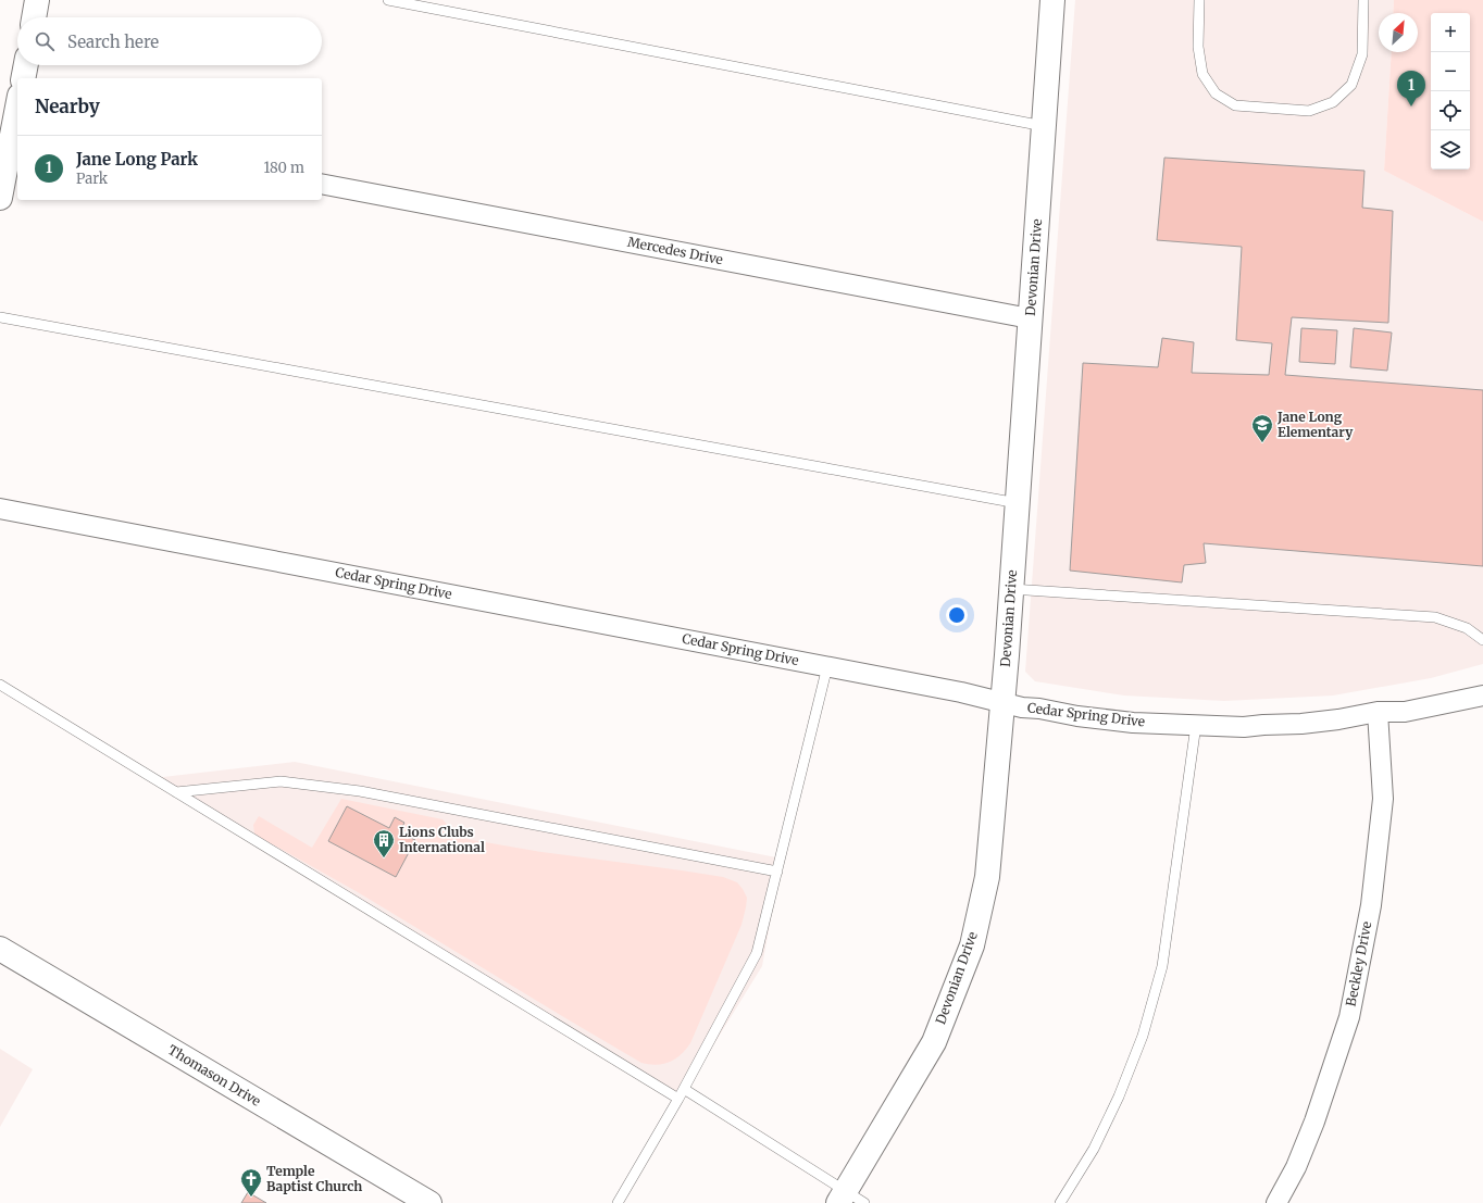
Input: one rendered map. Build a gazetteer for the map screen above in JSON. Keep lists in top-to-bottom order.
{
  "streets": {
    "street": [
      "Mercedes Drive",
      "Devonian Drive",
      "Cedar Spring Drive",
      "Beckley Drive",
      "Thomason Drive"
    ]
  },
  "crossings": [
    ["Mercedes Drive", "Devonian Drive"],
    ["Devonian Drive", "Cedar Spring Drive"],
    ["Cedar Spring Drive", "Beckley Drive"]
  ],
  "places": {
    "school or university": ["Jane Long Elementary"],
    "building": ["Lions Clubs International"],
    "church": ["Temple Baptist Church"]
  },
  "north": "top right",
  "page": {
    "map_buttons": ["+", "−"],
    "search": "Search here",
    "pins": "1",
    "heading": "Nearby",
    "list": [
      {
        "mark": "1",
        "name": "Jane Long Park",
        "note": "Park",
        "value": "180 m"
      }
    ]
  }
}
